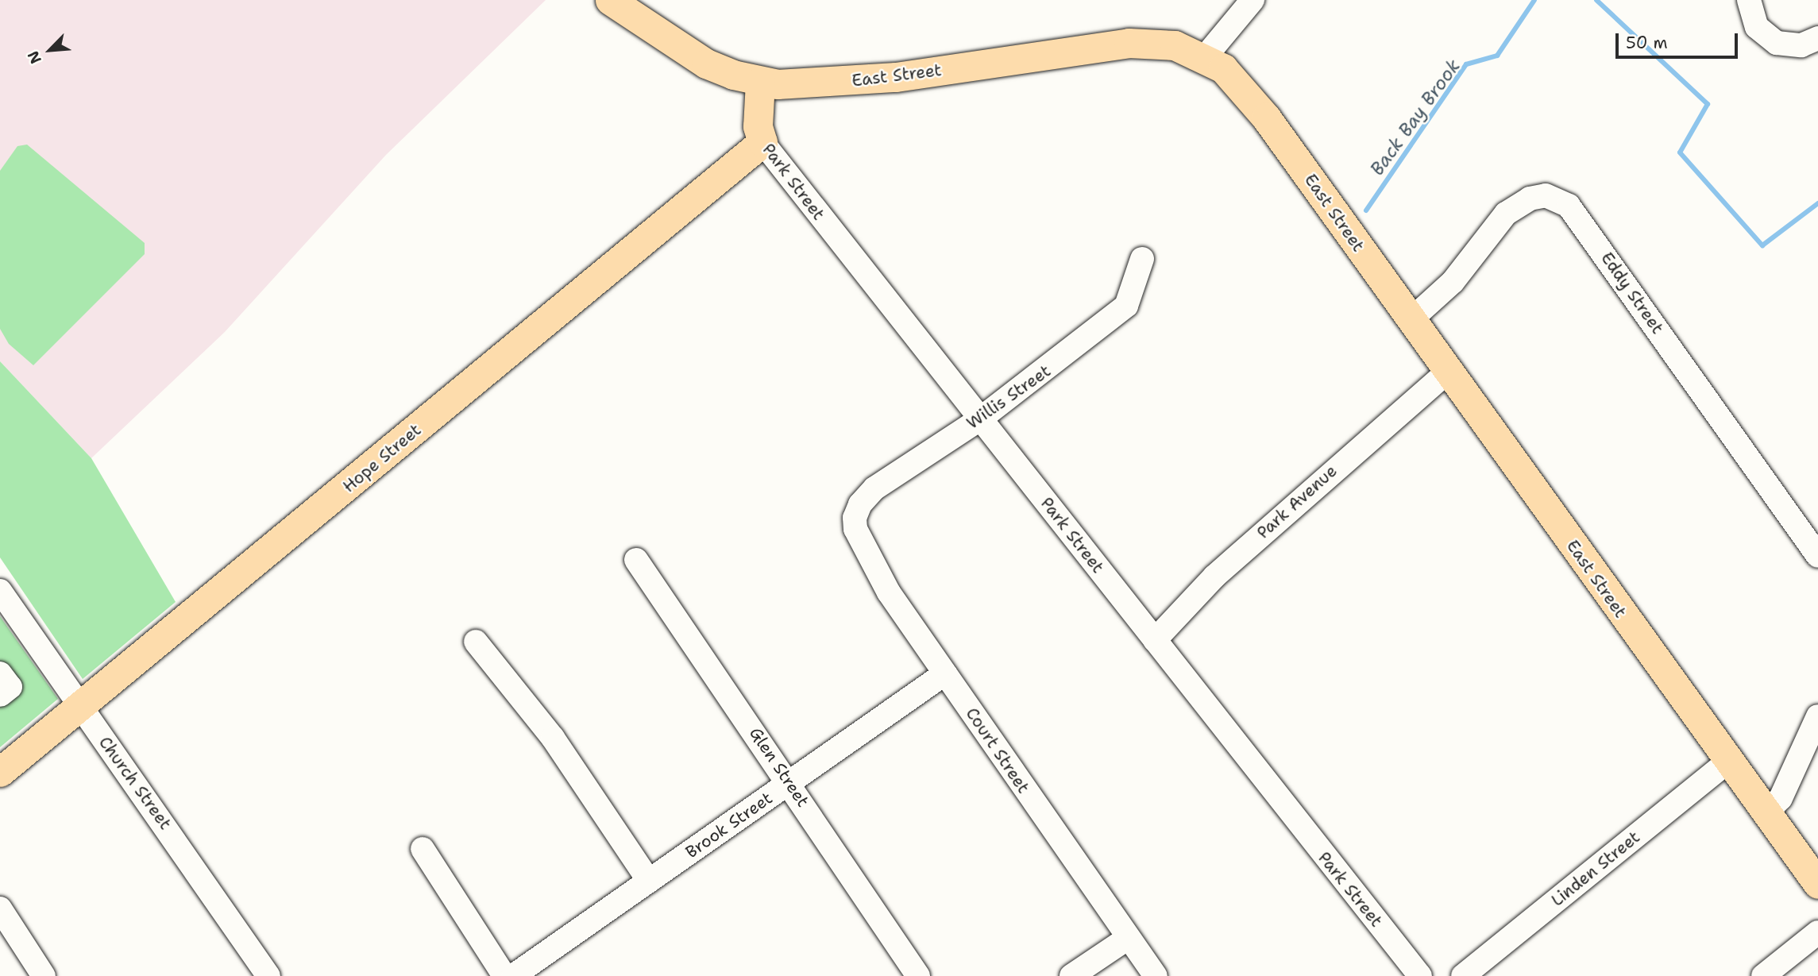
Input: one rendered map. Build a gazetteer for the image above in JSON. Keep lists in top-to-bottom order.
{
  "streets": {
    "main road": ["East Street", "Park Street", "Hope Street"],
    "street": [
      "Eddy Street",
      "Willis Street",
      "Park Avenue",
      "Court Street",
      "Glen Street",
      "Church Street",
      "Brook Street",
      "Linden Street"
    ]
  },
  "crossings": [
    ["East Street", "Park Street"],
    ["East Street", "Eddy Street"],
    ["East Street", "Park Avenue"],
    ["East Street", "Linden Street"],
    ["Park Street", "Willis Street"],
    ["Park Street", "Hope Street"],
    ["Park Street", "Park Avenue"],
    ["Willis Street", "Court Street"],
    ["Hope Street", "Church Street"],
    ["Court Street", "Brook Street"],
    ["Glen Street", "Brook Street"]
  ],
  "water": ["Back Bay Brook"],
  "scale_bar": "50 m",
  "north": "bottom left"
}
